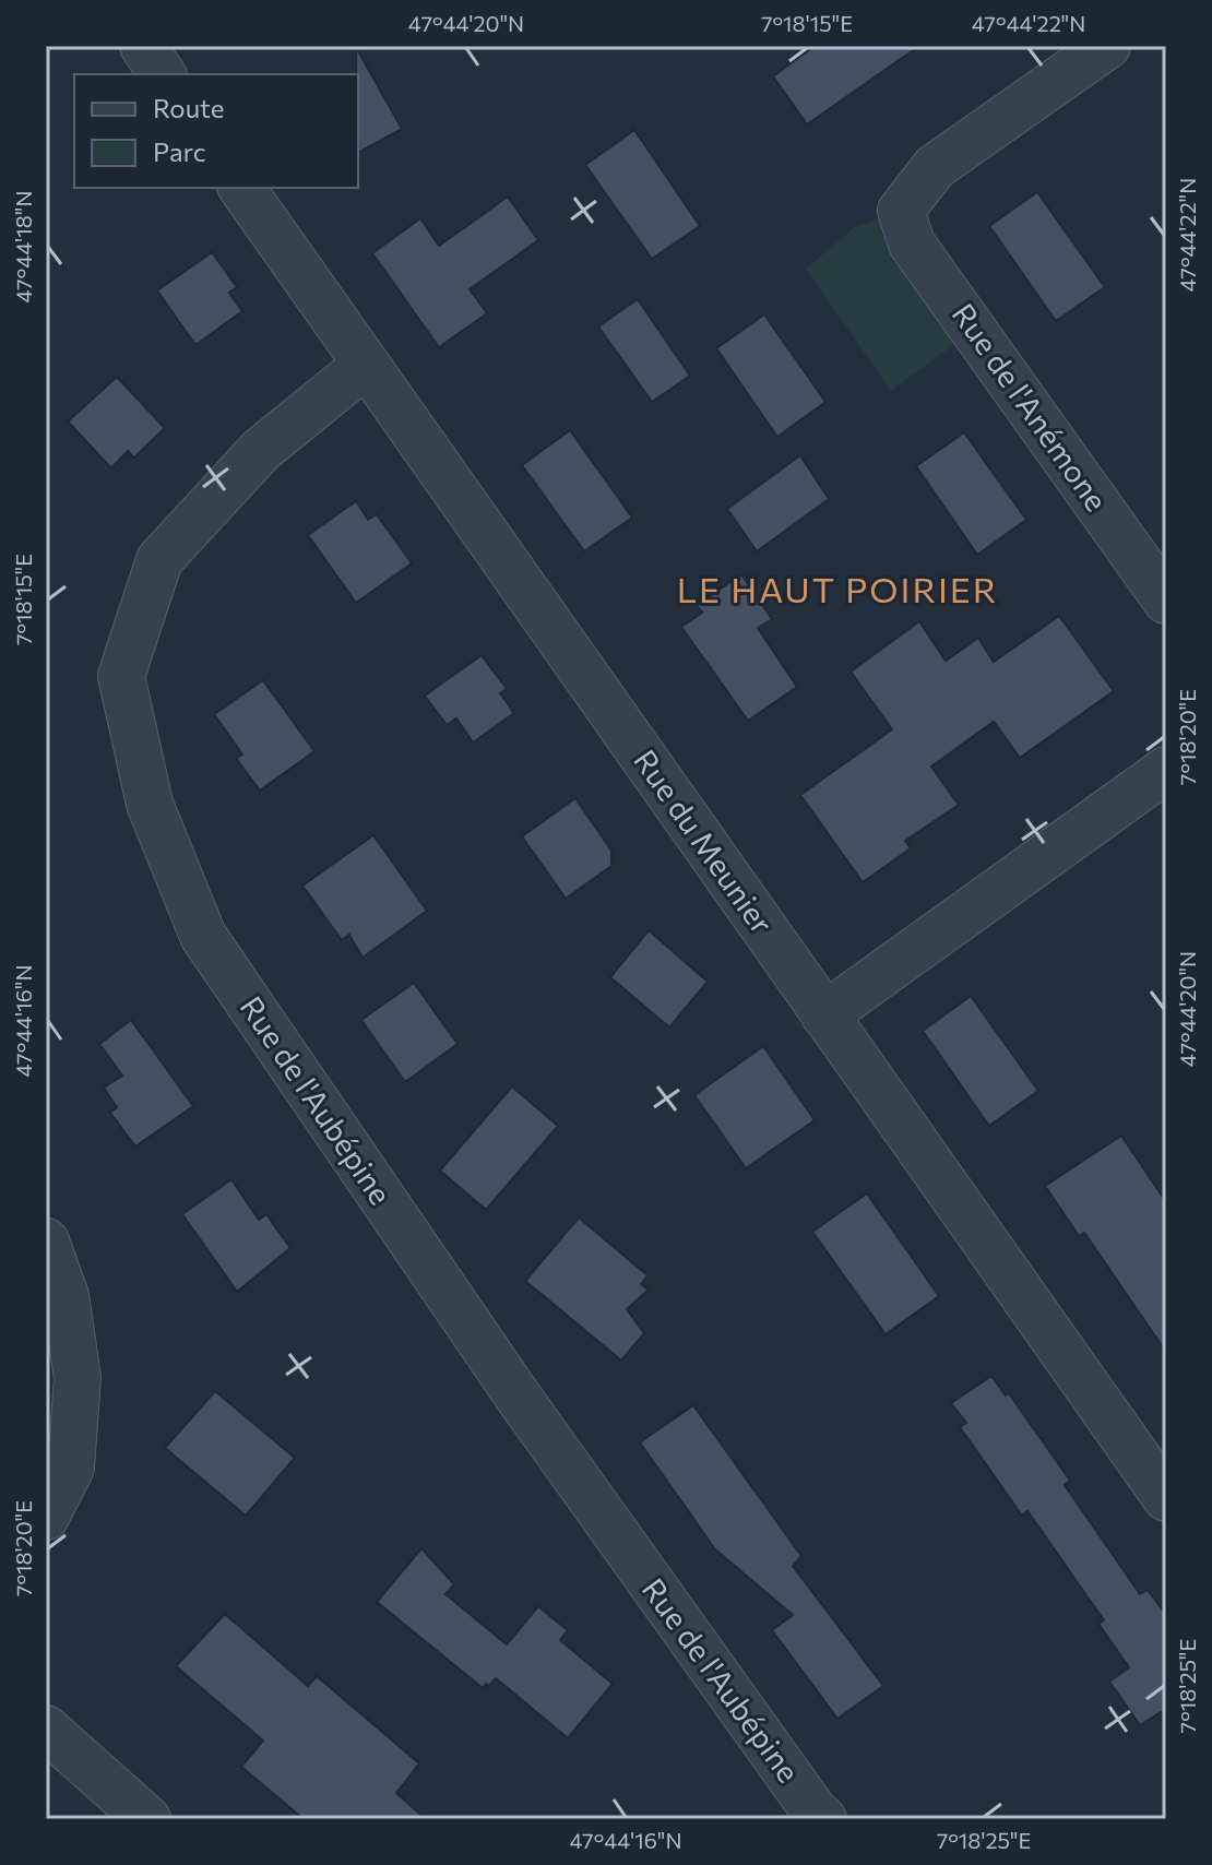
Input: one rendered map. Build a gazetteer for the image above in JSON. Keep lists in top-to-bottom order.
{
  "streets": {
    "street": ["Rue de l'Anémone", "Rue du Meunier", "Rue de l'Aubépine"]
  },
  "crossings": [
    ["Rue du Meunier", "Rue de l'Aubépine"]
  ],
  "districts": ["LE HAUT POIRIER"],
  "legend": ["Route", "Parc"],
  "coordinates": [
    "47°44'20\"N",
    "7°18'15\"E",
    "47°44'22\"N",
    "47°44'18\"N",
    "7°18'20\"E",
    "47°44'16\"N",
    "7°18'25\"E"
  ]
}
